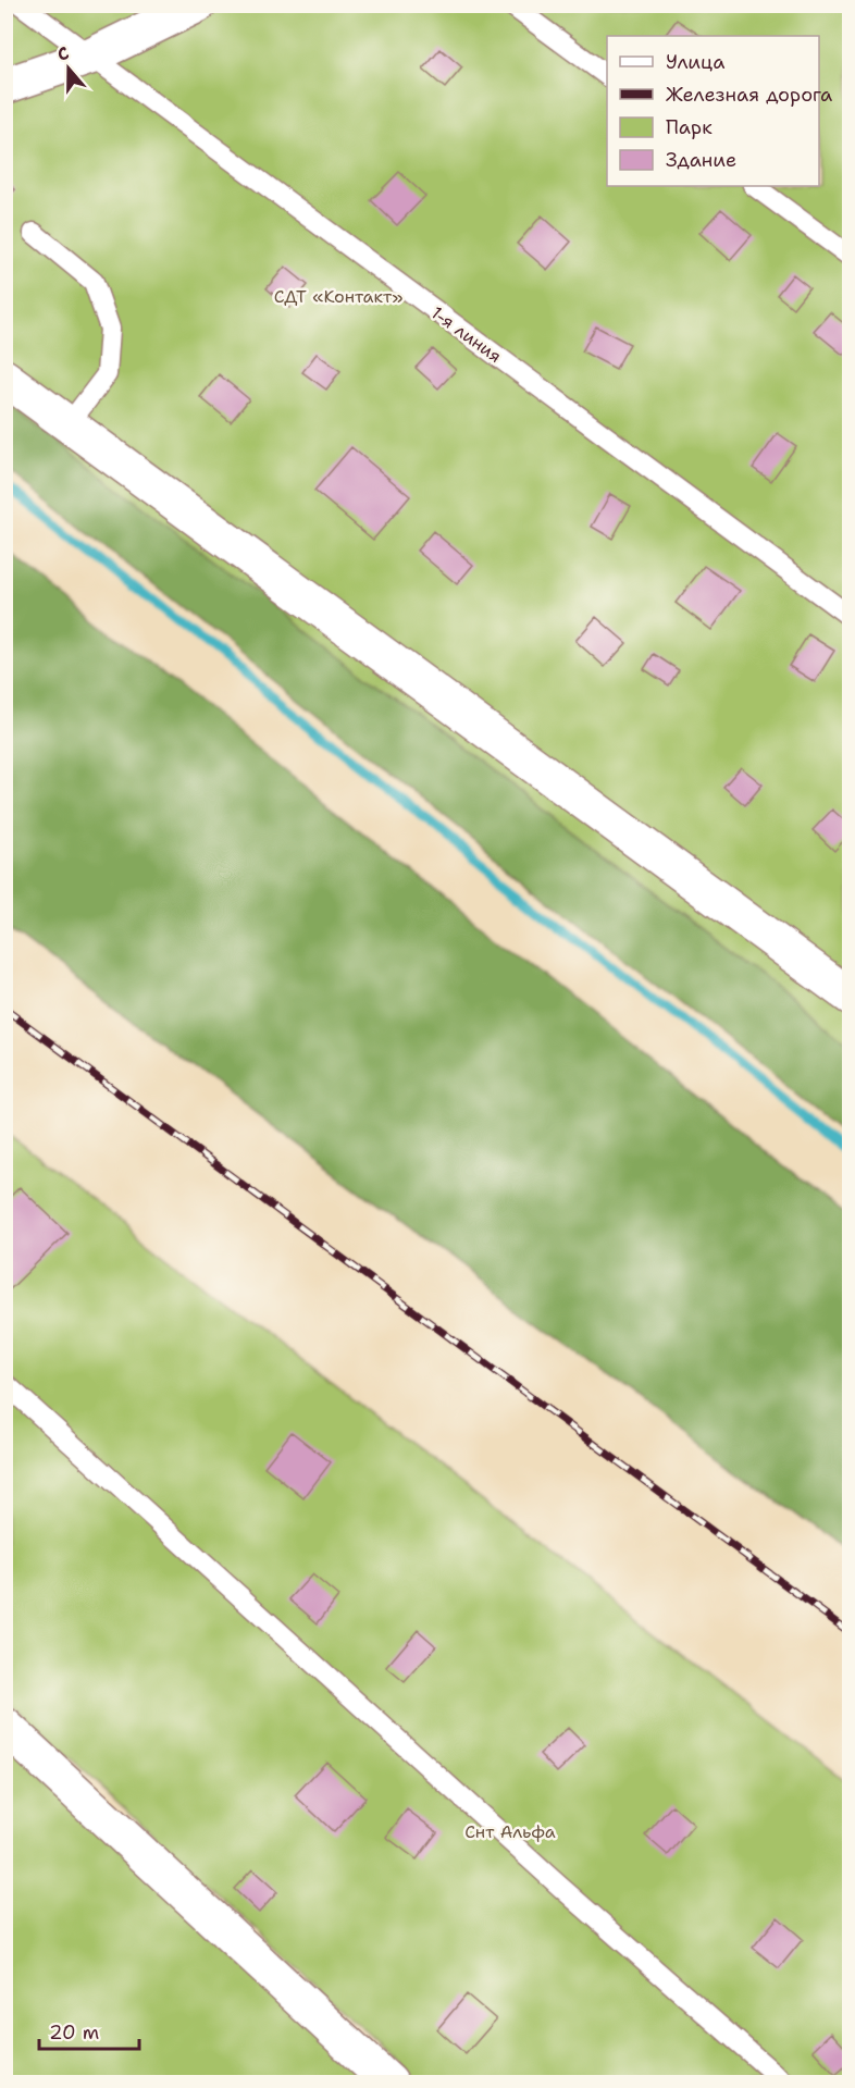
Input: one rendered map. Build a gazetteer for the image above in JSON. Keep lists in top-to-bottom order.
{
  "streets": {
    "lane": ["1-я линия"]
  },
  "parks": ["СДТ «Контакт»", "Снт Альфа"],
  "legend": [
    "Улица",
    "Железная дорога",
    "Парк",
    "Здание"
  ],
  "scale_bar": "20 m",
  "north": "top"
}
